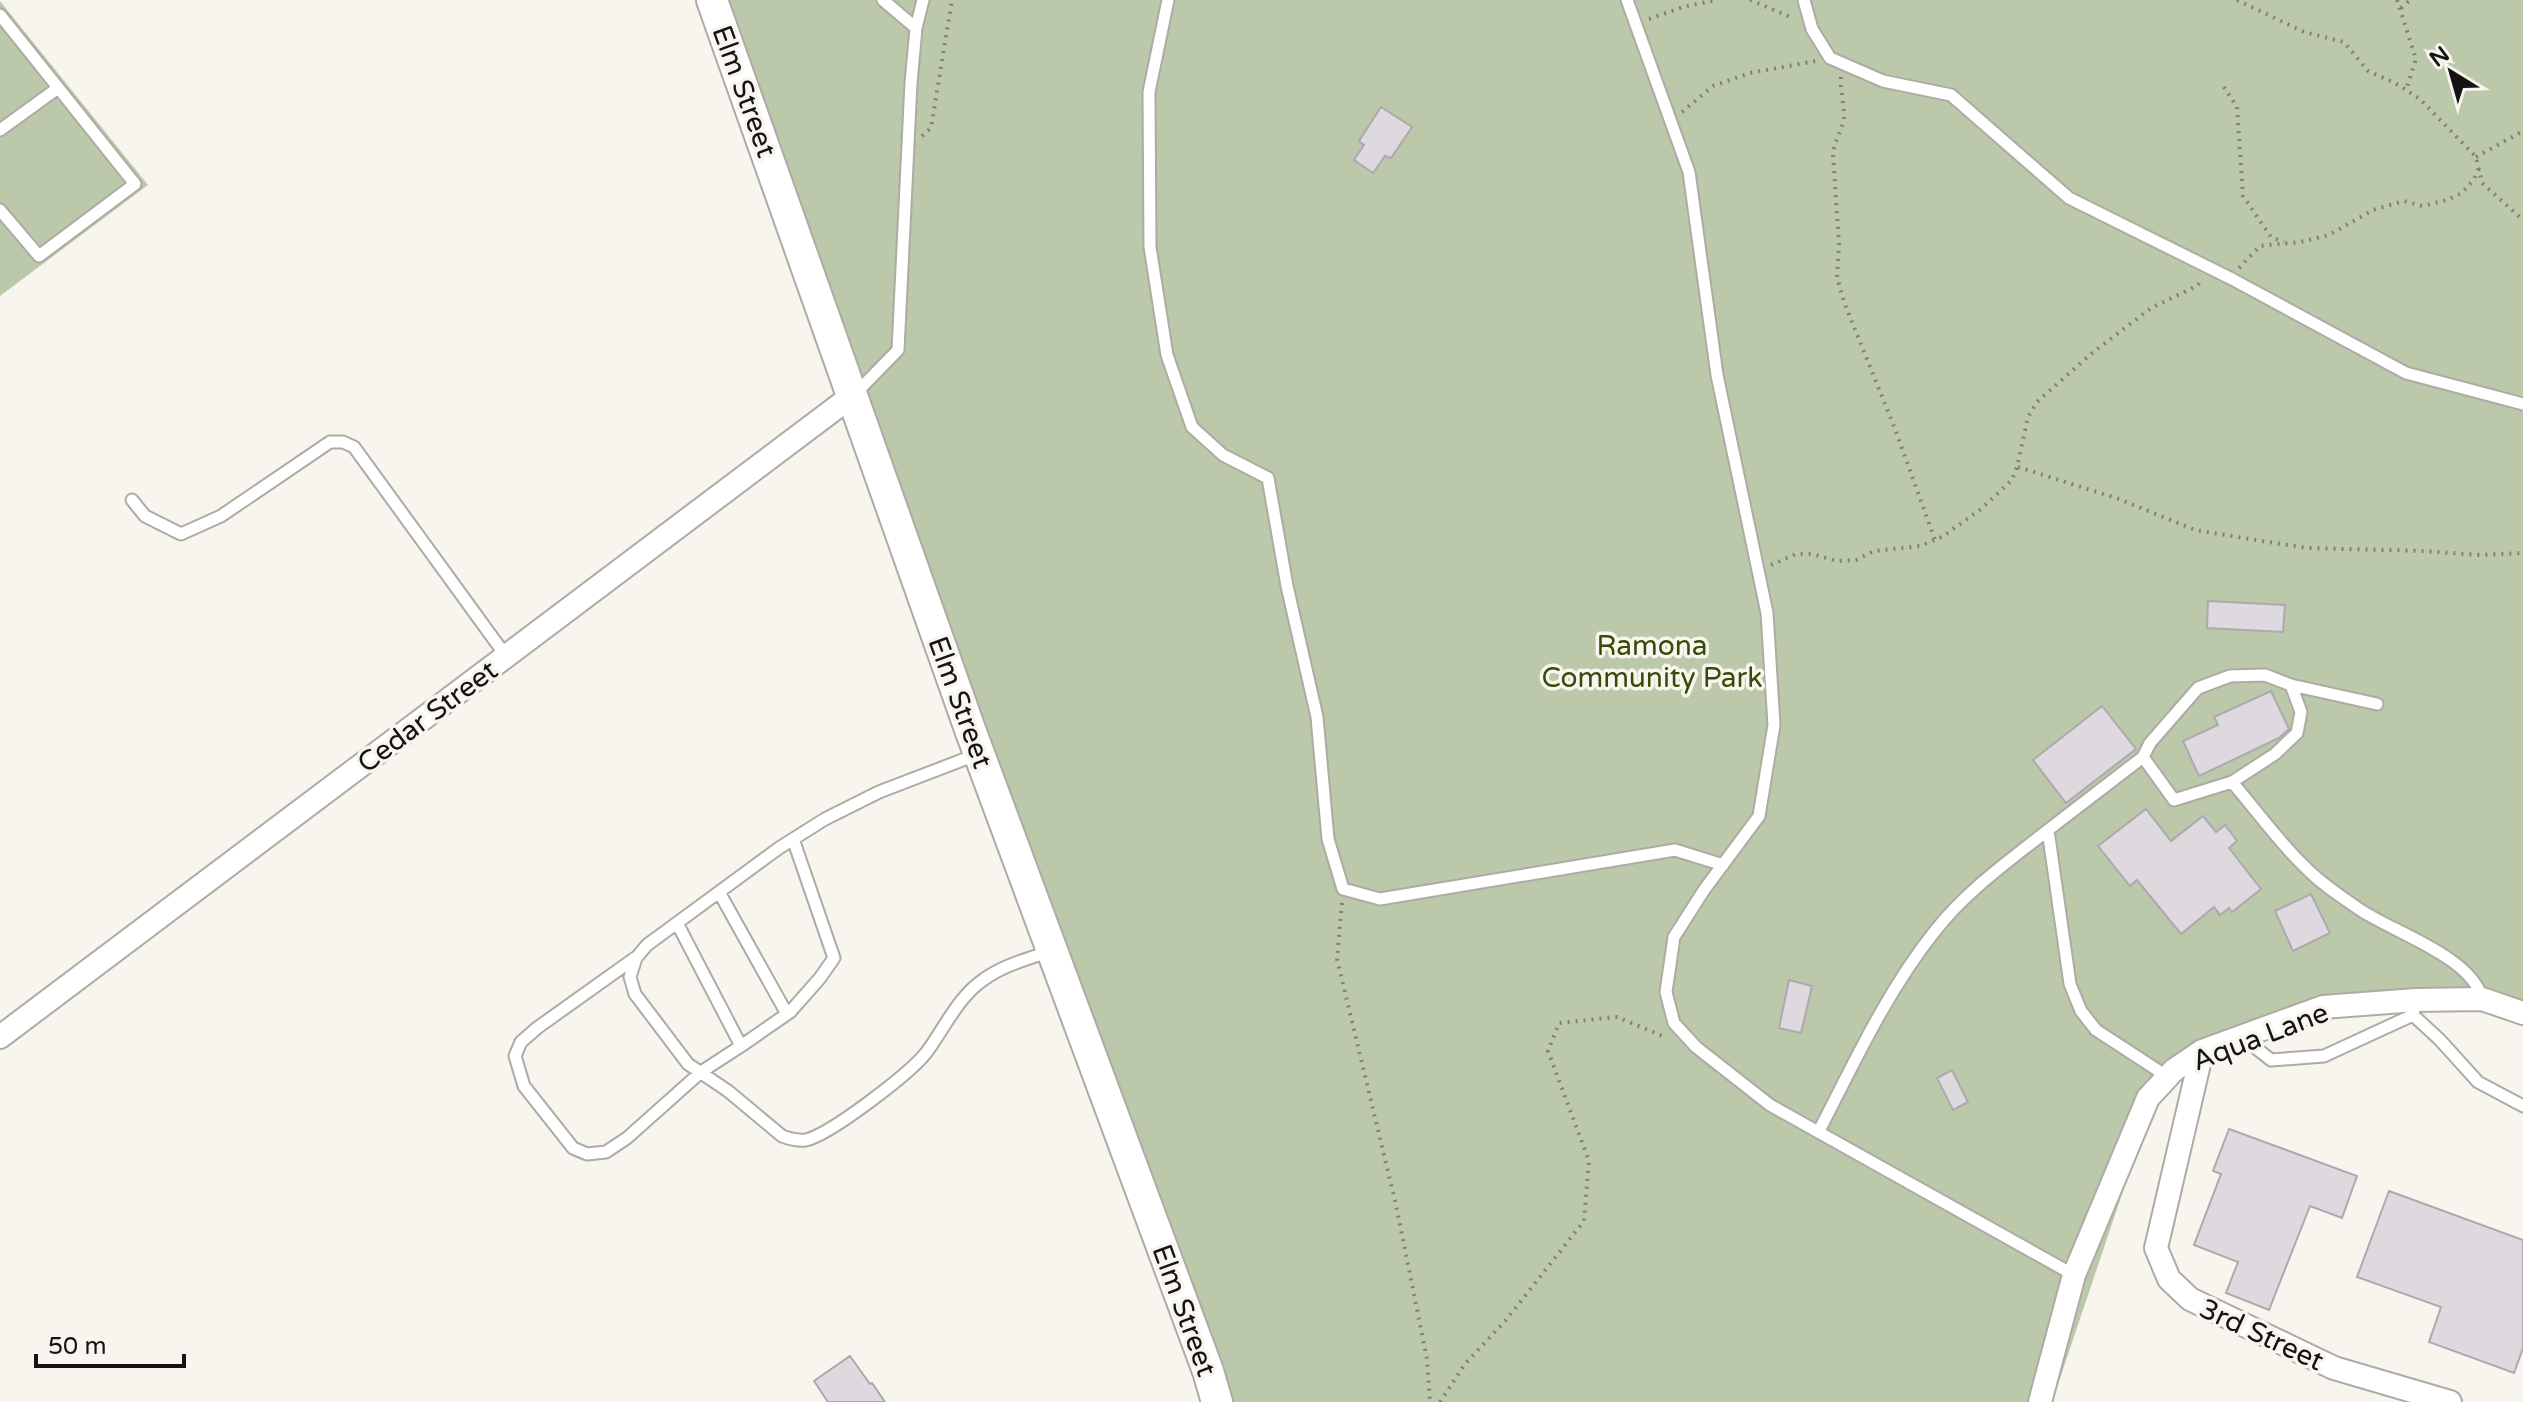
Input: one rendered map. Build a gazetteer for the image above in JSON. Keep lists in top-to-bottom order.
{
  "streets": {
    "street": [
      "Elm Street",
      "Cedar Street",
      "Aqua Lane",
      "3rd Street"
    ]
  },
  "crossings": [
    ["Elm Street", "Cedar Street"],
    ["Aqua Lane", "3rd Street"]
  ],
  "parks": ["Ramona Community Park"],
  "scale_bar": "50 m",
  "north": "top left"
}
